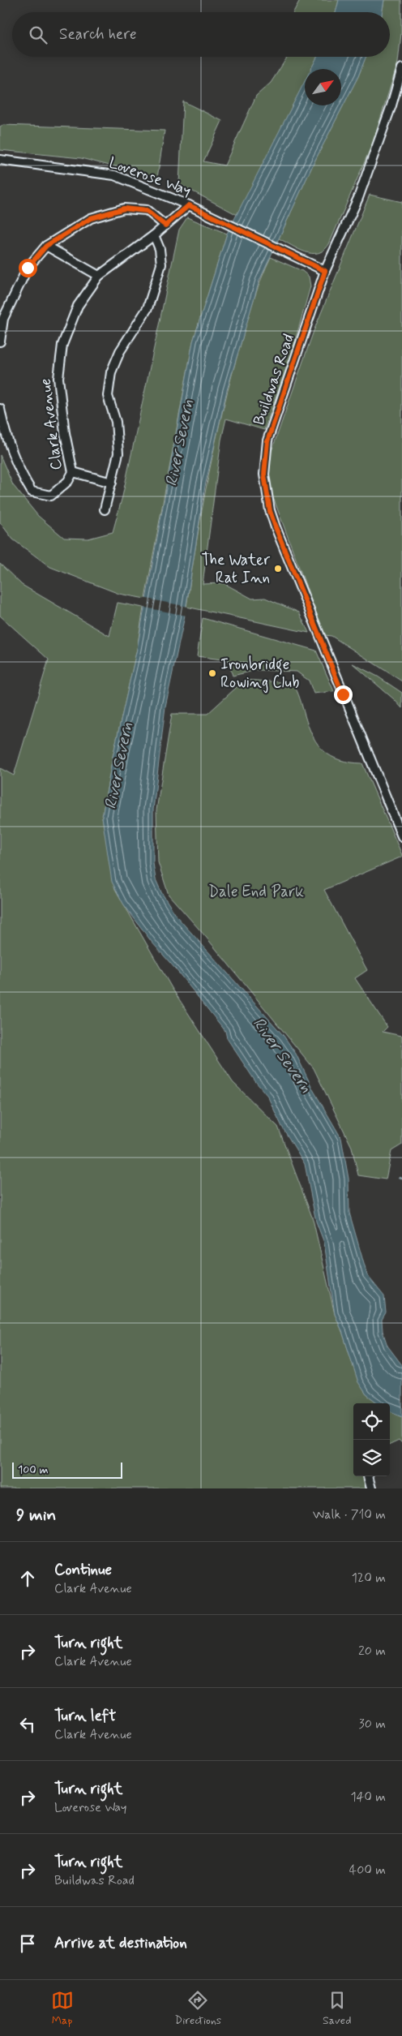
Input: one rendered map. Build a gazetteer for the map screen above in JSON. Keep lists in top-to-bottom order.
{
  "streets": {
    "street": ["Loverose Way", "Buildwas Road", "Clark Avenue"]
  },
  "crossings": [
    ["Loverose Way", "Buildwas Road"],
    ["Loverose Way", "Clark Avenue"]
  ],
  "water": ["River Severn"],
  "parks": ["Dale End Park"],
  "places": ["The Water Rat Inn", "Ironbridge Rowing Club"],
  "scale_bar": "100 m",
  "north": "top right",
  "page": {
    "search": "Search here",
    "scale": "100 m",
    "heading": ["9 min", "Walk · 710 m"],
    "list": [
      ["Continue", "Clark Avenue", "120 m"],
      ["Turn right", "Clark Avenue", "20 m"],
      ["Turn left", "Clark Avenue", "30 m"],
      ["Turn right", "Loverose Way", "140 m"],
      ["Turn right", "Buildwas Road", "400 m"],
      "Arrive at destination"
    ],
    "nav": ["Map", "Directions", "Saved"]
  }
}
